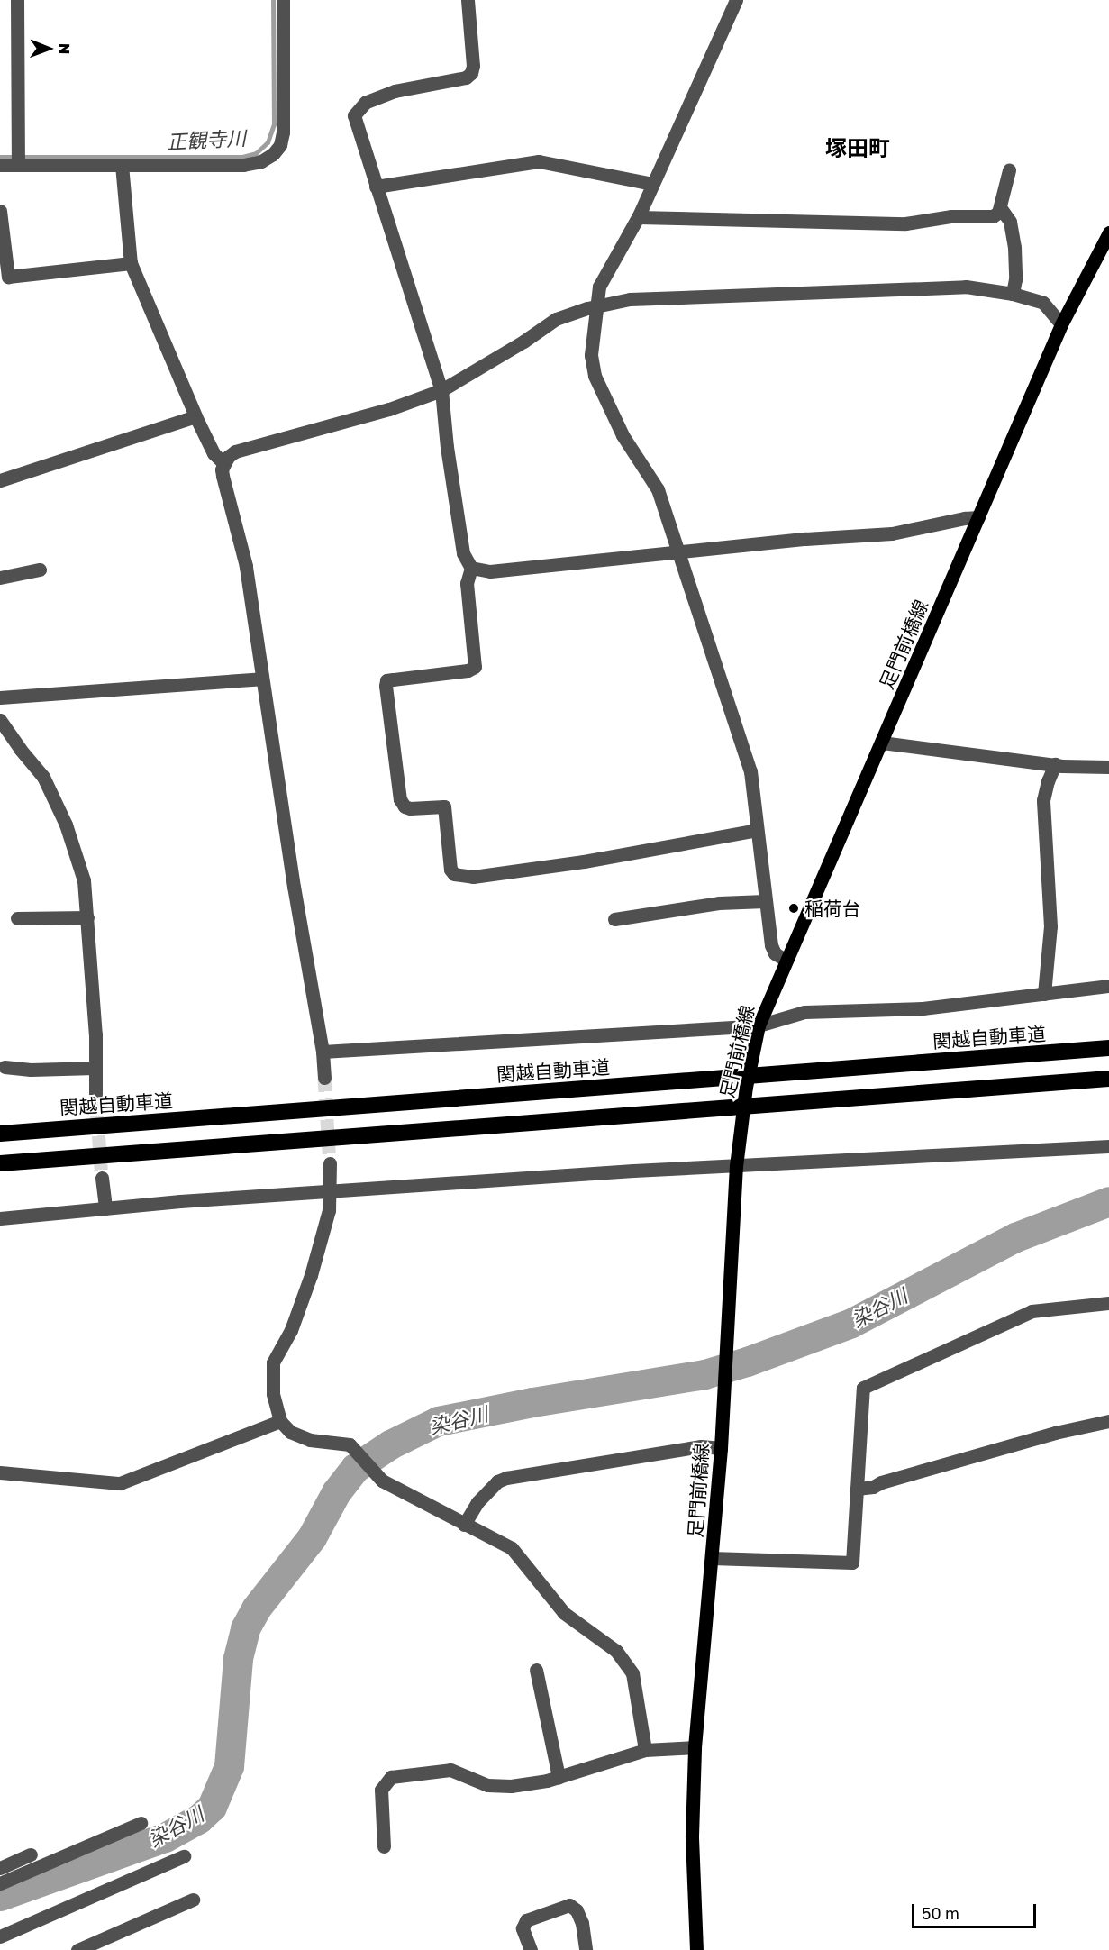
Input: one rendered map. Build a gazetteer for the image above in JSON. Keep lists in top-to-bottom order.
{
  "streets": {
    "highway": ["関越自動車道"],
    "main road": ["足門前橋線"]
  },
  "districts": ["塚田町"],
  "water": ["正観寺川", "染谷川"],
  "places": ["稲荷台"],
  "scale_bar": "50 m",
  "north": "right"
}
